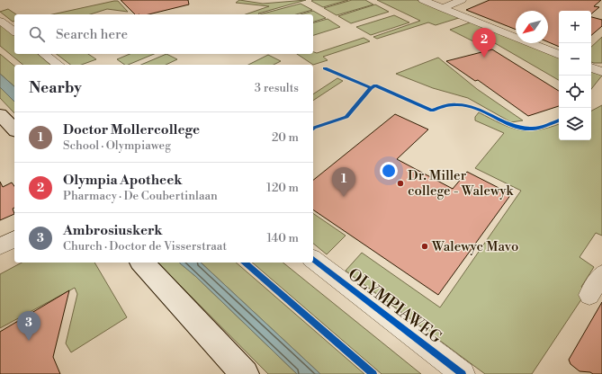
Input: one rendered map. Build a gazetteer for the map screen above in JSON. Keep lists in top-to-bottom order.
{
  "streets": {
    "street": ["OLYMPIAWEG"]
  },
  "places": ["Dr. Miller college - Walewyk", "Walewyc Mavo"],
  "north": "bottom left",
  "page": {
    "map_buttons": ["+", "−"],
    "search": "Search here",
    "pins": ["2", "1", "3"],
    "heading": ["Nearby", "3 results"],
    "list": [
      {
        "mark": "1",
        "name": "Doctor Mollercollege",
        "note": "School · Olympiaweg",
        "value": "20 m"
      },
      {
        "mark": "2",
        "name": "Olympia Apotheek",
        "note": "Pharmacy · De Coubertinlaan",
        "value": "120 m"
      },
      {
        "mark": "3",
        "name": "Ambrosiuskerk",
        "note": "Church · Doctor de Visserstraat",
        "value": "140 m"
      }
    ]
  }
}
